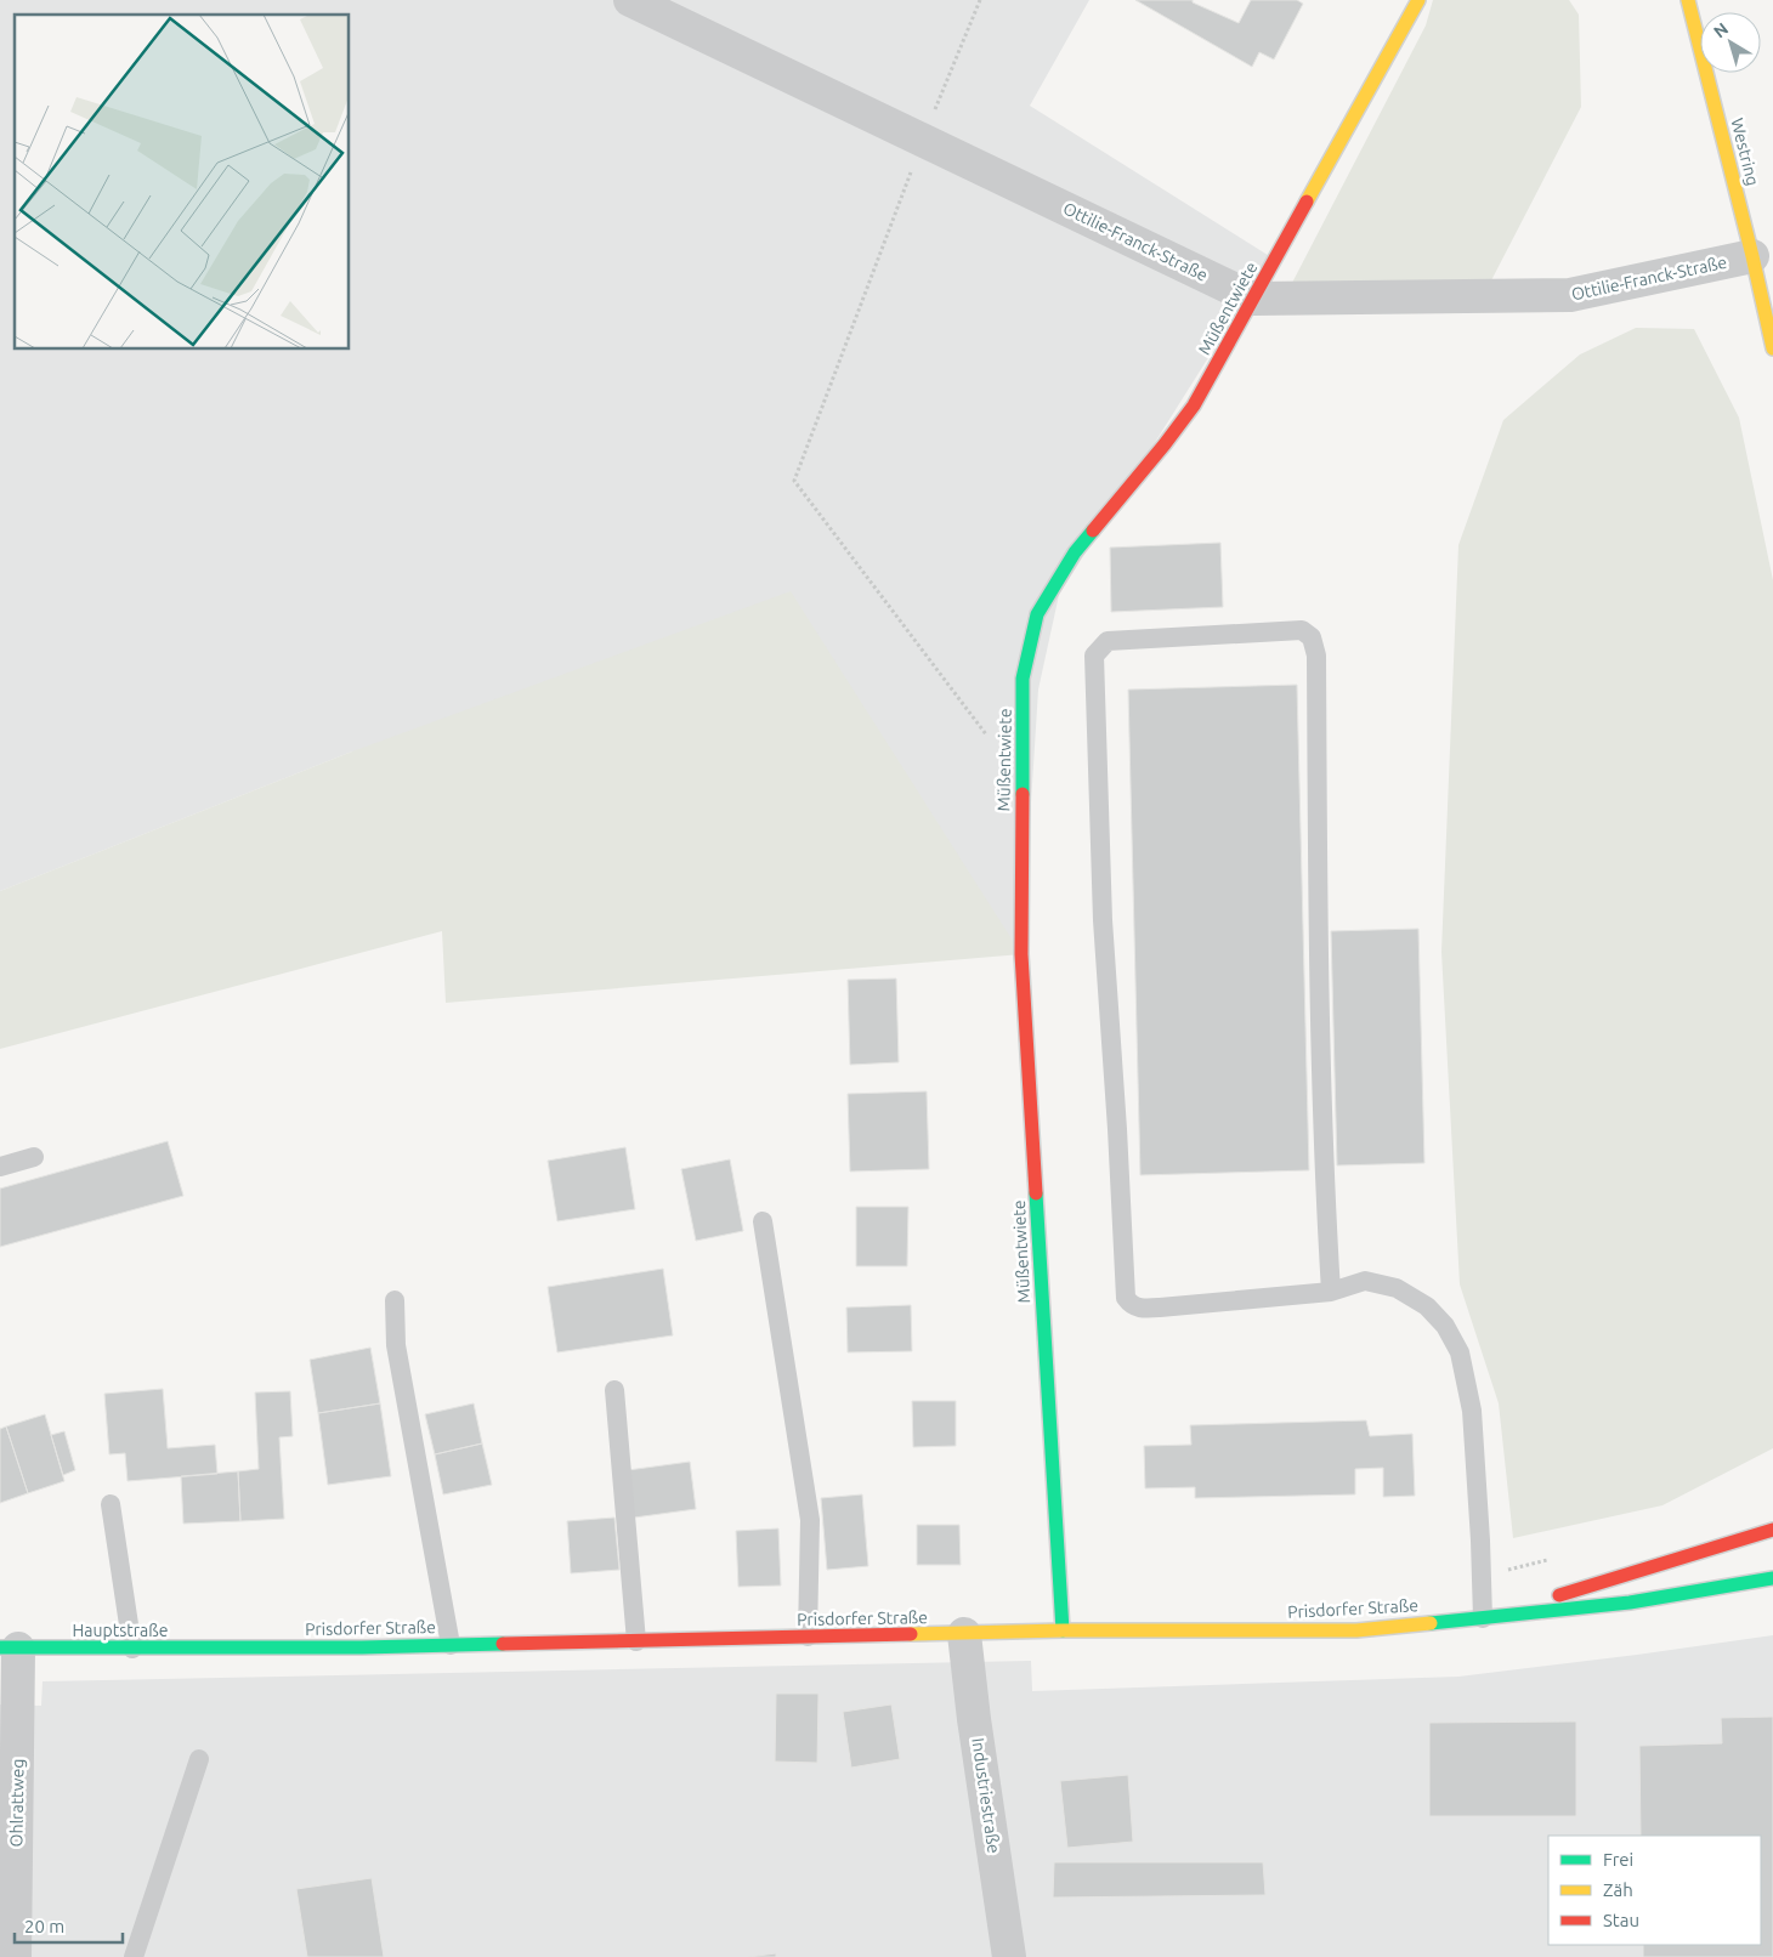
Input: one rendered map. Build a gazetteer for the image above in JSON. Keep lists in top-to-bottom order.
{
  "streets": {
    "main road": [
      "Westring",
      "Müßentwiete",
      "Prisdorfer Straße",
      "Hauptstraße"
    ],
    "street": ["Ottilie-Franck-Straße", "Industriestraße", "Ohlrattweg"]
  },
  "crossings": [
    ["Westring", "Ottilie-Franck-Straße"],
    ["Ottilie-Franck-Straße", "Müßentwiete"],
    ["Müßentwiete", "Prisdorfer Straße"],
    ["Prisdorfer Straße", "Hauptstraße"],
    ["Prisdorfer Straße", "Industriestraße"],
    ["Hauptstraße", "Ohlrattweg"]
  ],
  "legend": ["Frei", "Zäh", "Stau"],
  "scale_bar": "20 m",
  "north": "top left"
}
